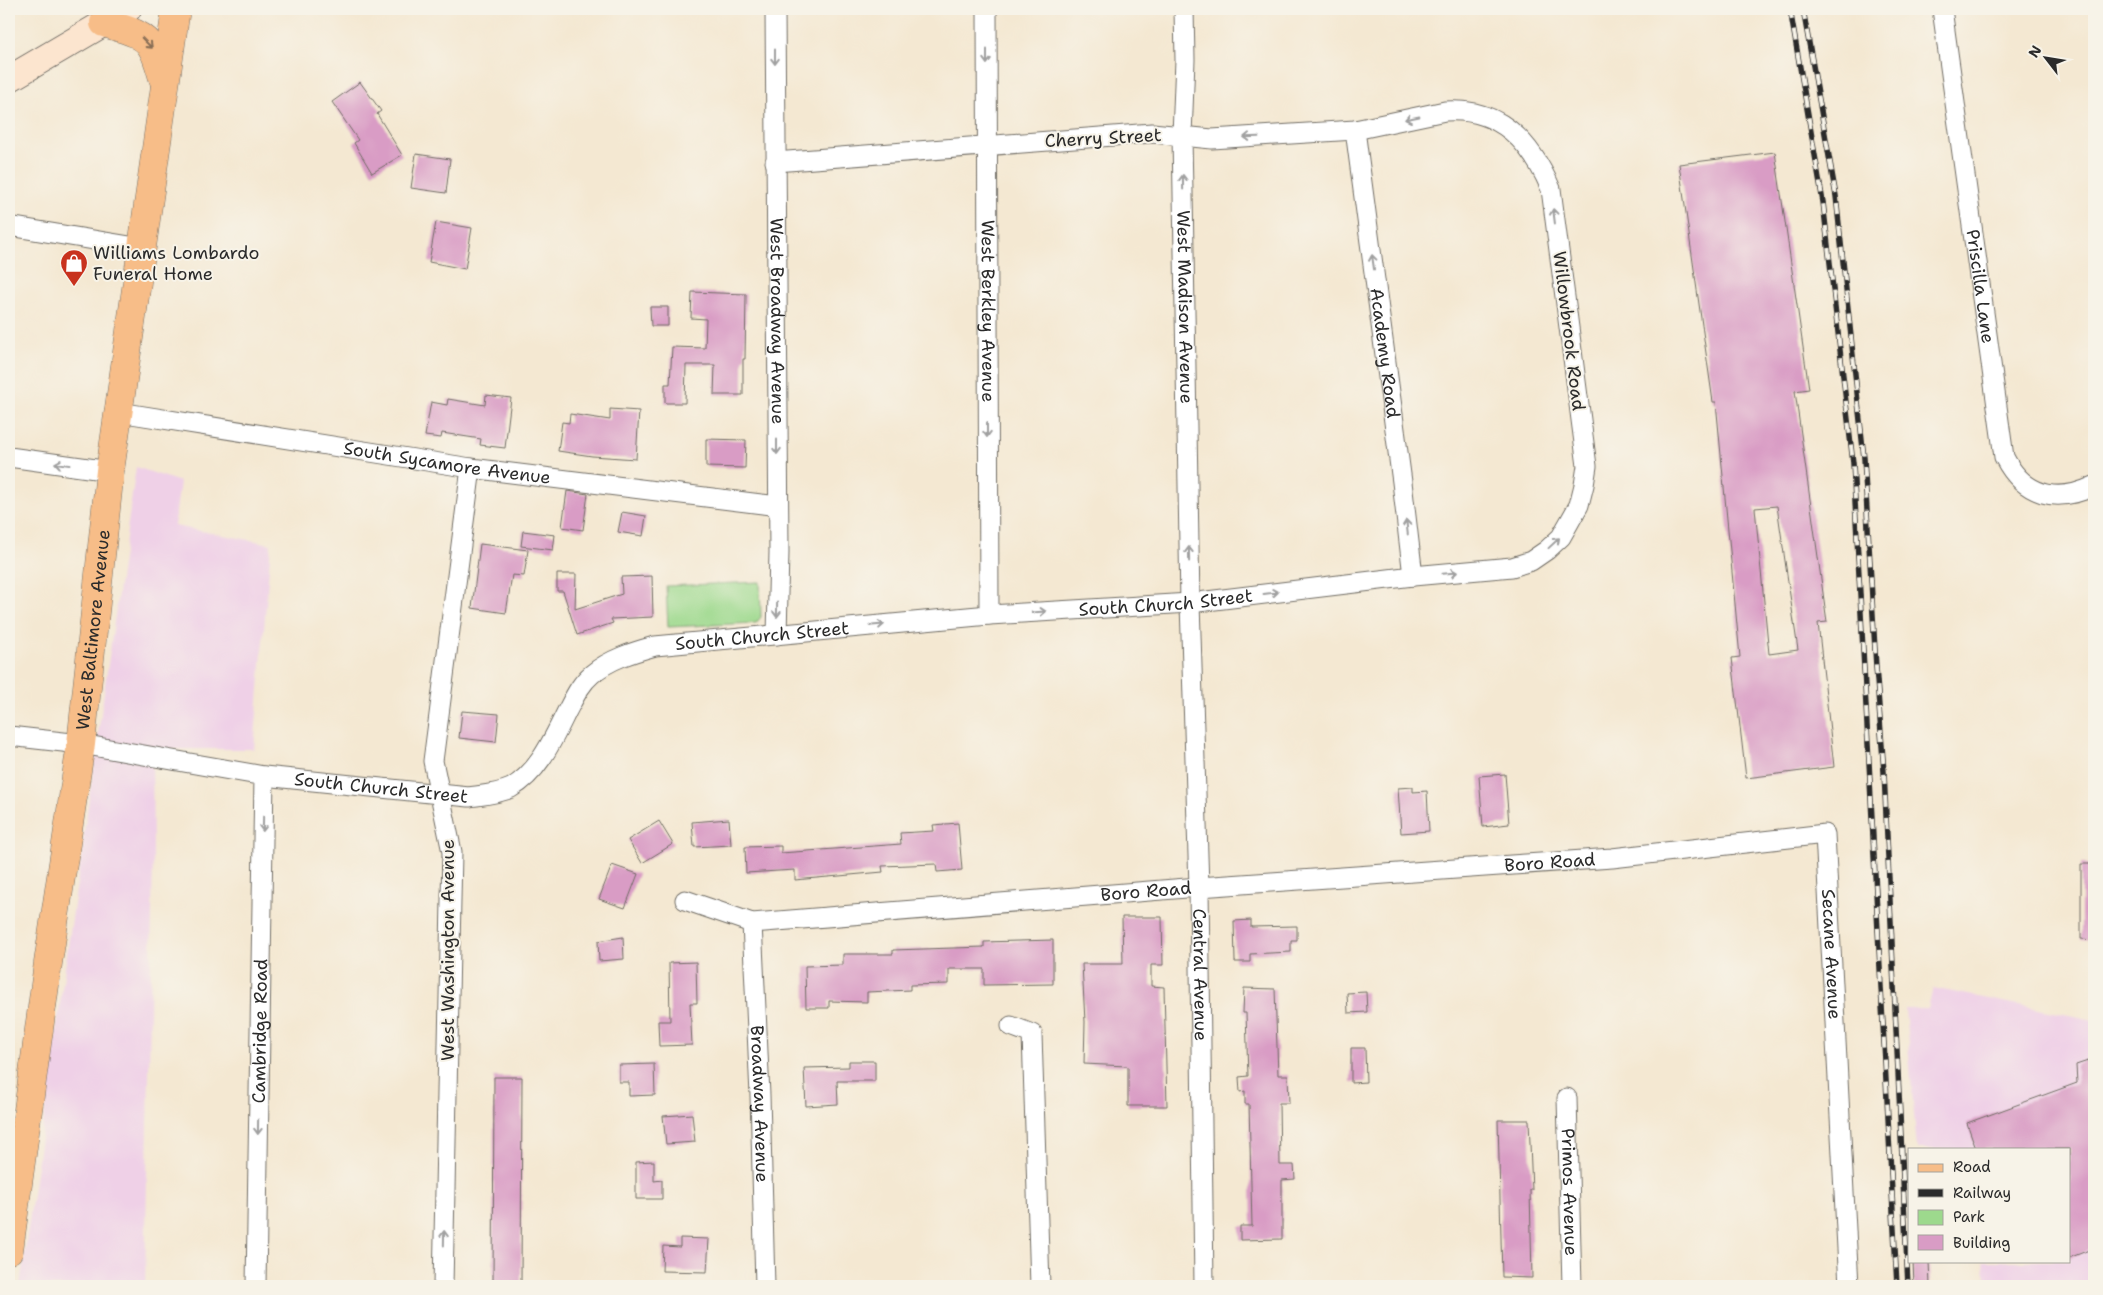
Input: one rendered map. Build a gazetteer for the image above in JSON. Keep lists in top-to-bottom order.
{
  "streets": {
    "main road": ["West Baltimore Avenue"],
    "street": [
      "Cherry Street",
      "Priscilla Lane",
      "West Madison Avenue",
      "West Berkley Avenue",
      "West Broadway Avenue",
      "Willowbrook Road",
      "Academy Road",
      "South Sycamore Avenue",
      "South Church Street",
      "Boro Road",
      "West Washington Avenue",
      "Secane Avenue",
      "Central Avenue",
      "Cambridge Road",
      "Broadway Avenue",
      "Primos Avenue"
    ]
  },
  "crossings": [
    ["Cherry Street", "West Madison Avenue"],
    ["Cherry Street", "West Berkley Avenue"],
    ["Cherry Street", "West Broadway Avenue"],
    ["Cherry Street", "Willowbrook Road"],
    ["Cherry Street", "Academy Road"],
    ["West Madison Avenue", "South Church Street"],
    ["West Madison Avenue", "Central Avenue"],
    ["West Berkley Avenue", "South Church Street"],
    ["West Broadway Avenue", "South Sycamore Avenue"],
    ["West Broadway Avenue", "South Church Street"],
    ["Willowbrook Road", "South Church Street"],
    ["Academy Road", "South Church Street"],
    ["South Sycamore Avenue", "West Baltimore Avenue"],
    ["South Sycamore Avenue", "West Washington Avenue"],
    ["South Church Street", "West Baltimore Avenue"],
    ["South Church Street", "West Washington Avenue"],
    ["South Church Street", "Central Avenue"],
    ["South Church Street", "Cambridge Road"],
    ["Boro Road", "Secane Avenue"],
    ["Boro Road", "Central Avenue"],
    ["Boro Road", "Broadway Avenue"]
  ],
  "one_way": [
    "Cherry Street",
    "West Madison Avenue",
    "West Berkley Avenue",
    "West Broadway Avenue",
    "Willowbrook Road",
    "Academy Road",
    "South Church Street",
    "West Washington Avenue",
    "Cambridge Road"
  ],
  "places": {
    "shop": ["Williams Lombardo Funeral Home"]
  },
  "legend": [
    "Road",
    "Railway",
    "Park",
    "Building"
  ],
  "north": "top left"
}
